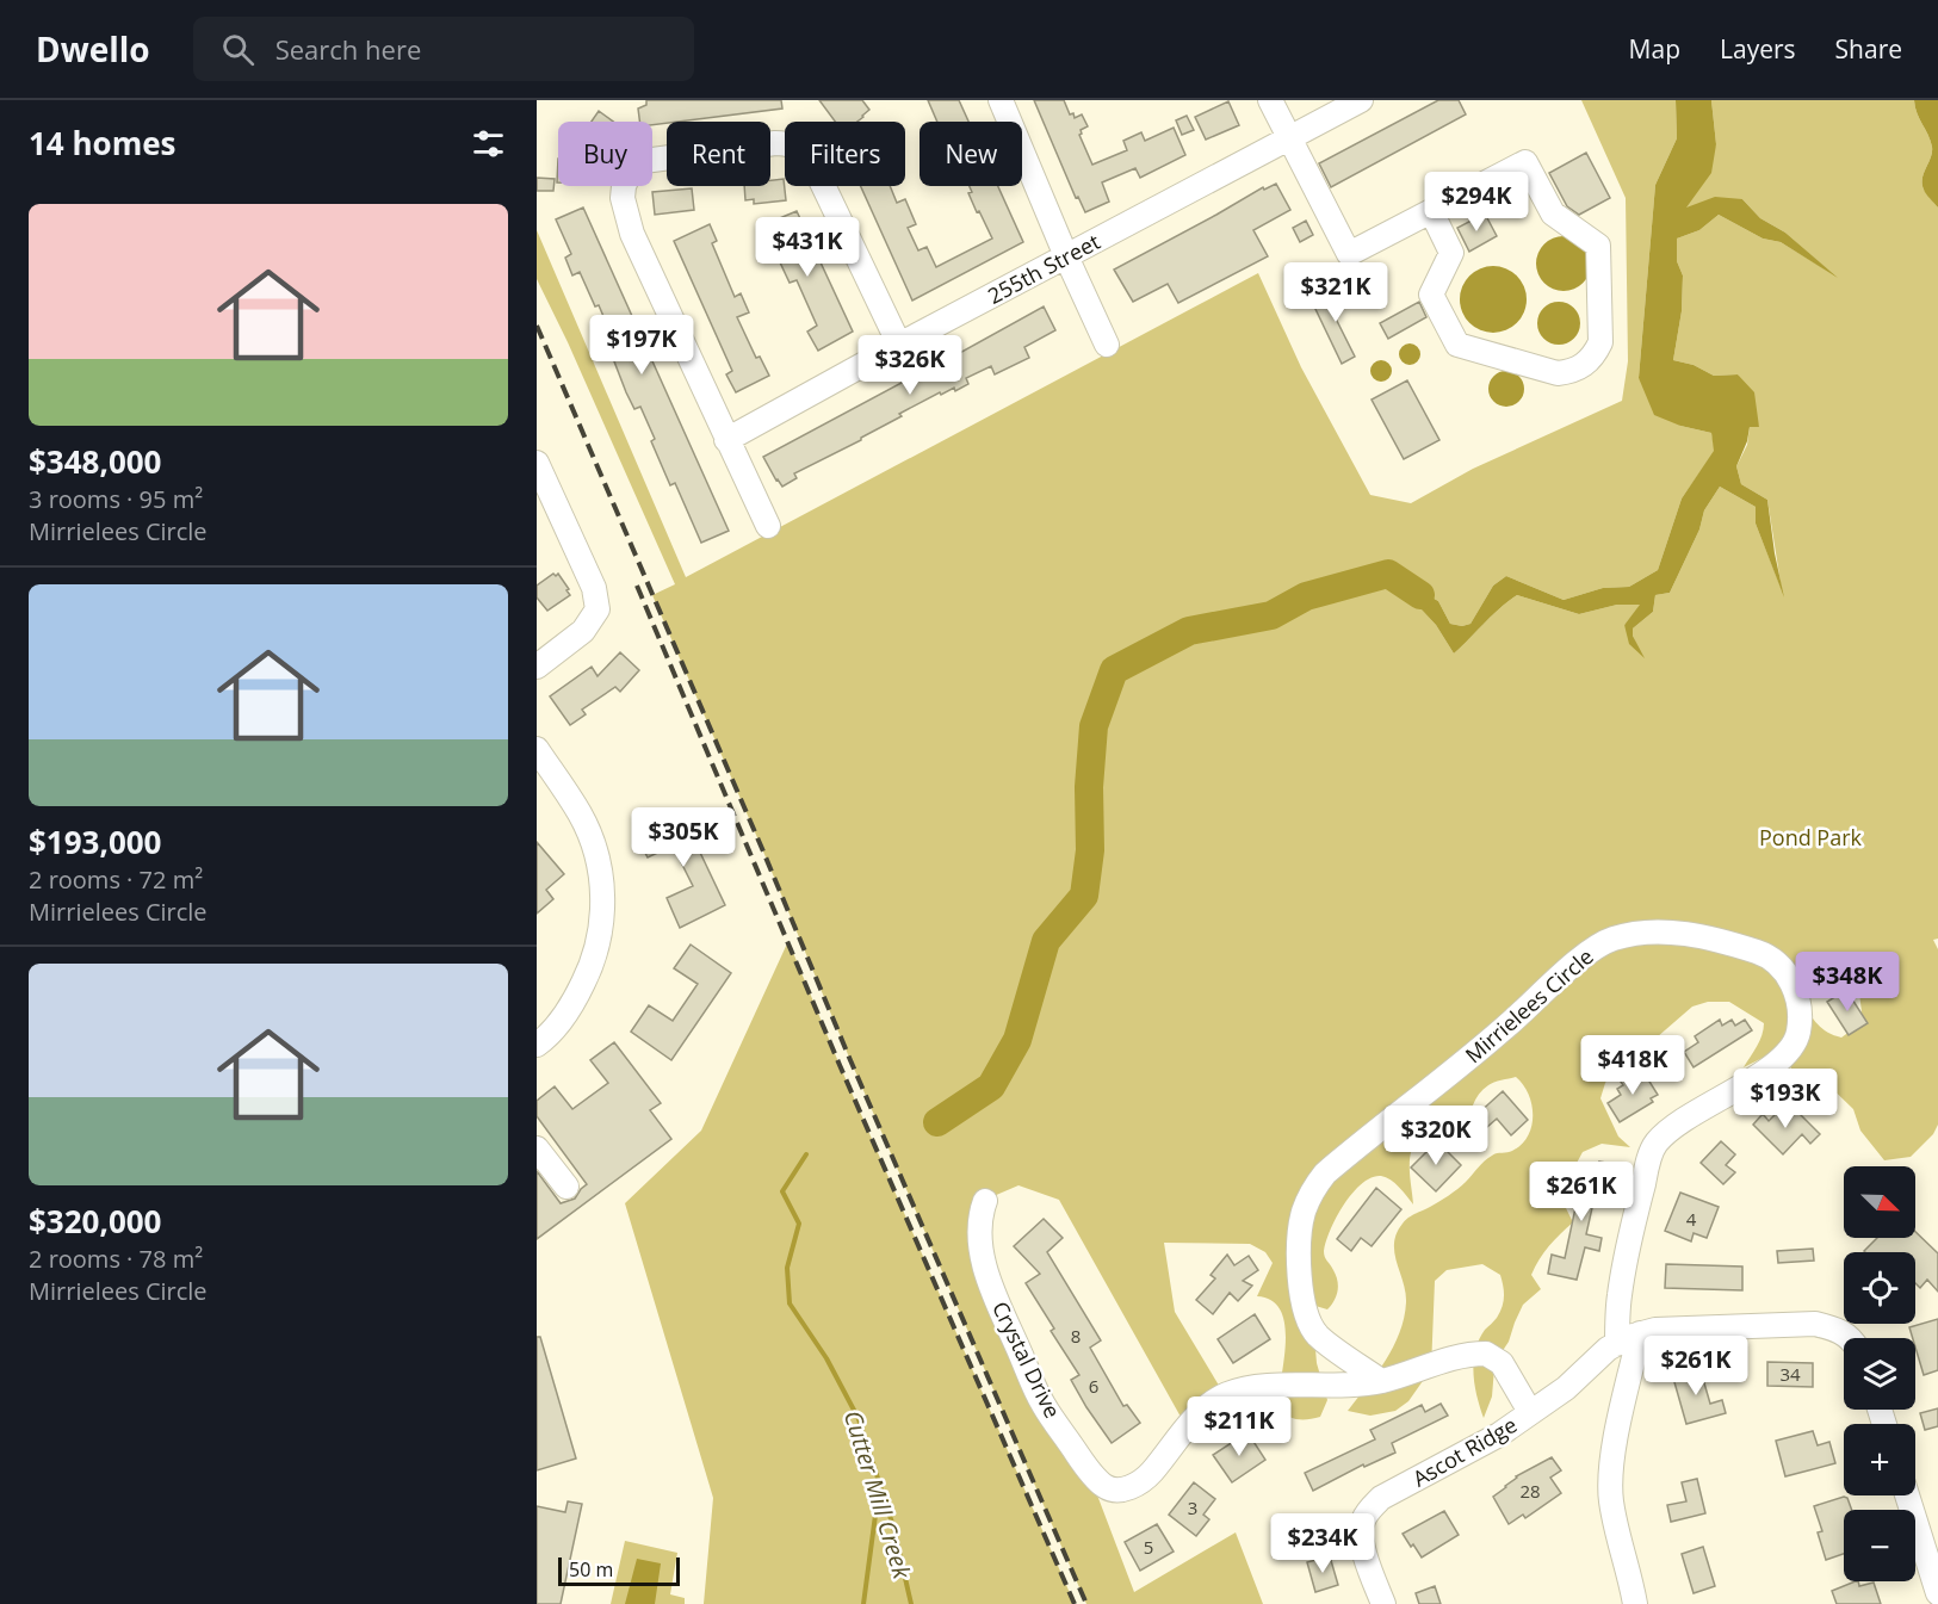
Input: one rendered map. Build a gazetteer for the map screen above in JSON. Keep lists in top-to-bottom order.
{
  "streets": {
    "street": [
      "255th Street",
      "Mirrielees Circle",
      "Crystal Drive",
      "Ascot Ridge"
    ]
  },
  "crossings": [
    ["Mirrielees Circle", "Crystal Drive"],
    ["Mirrielees Circle", "Ascot Ridge"]
  ],
  "water": ["Cutter Mill Creek"],
  "parks": ["Pond Park"],
  "house_numbers": [
    "4",
    "8",
    "34",
    "6",
    "28",
    "3",
    "5"
  ],
  "scale_bar": "50 m",
  "north": "bottom right",
  "page": {
    "header": "Dwello",
    "search": "Search here",
    "nav": ["Map", "Layers", "Share"],
    "heading": "14 homes",
    "chip": [
      "Buy",
      "Rent",
      "Filters",
      "New"
    ],
    "price": [
      "$294K",
      "$431K",
      "$321K",
      "$197K",
      "$326K",
      "$305K",
      "$348K",
      "$418K",
      "$193K",
      "$320K",
      "$261K",
      "$261K",
      "$211K",
      "$234K"
    ],
    "list": [
      {
        "name": "$348,000",
        "note": "3 rooms · 95 m² · Mirrielees Circle"
      },
      {
        "name": "$193,000",
        "note": "2 rooms · 72 m² · Mirrielees Circle"
      },
      {
        "name": "$320,000",
        "note": "2 rooms · 78 m² · Mirrielees Circle"
      }
    ],
    "map_buttons": ["+", "−"],
    "scale": "50 m"
  }
}
